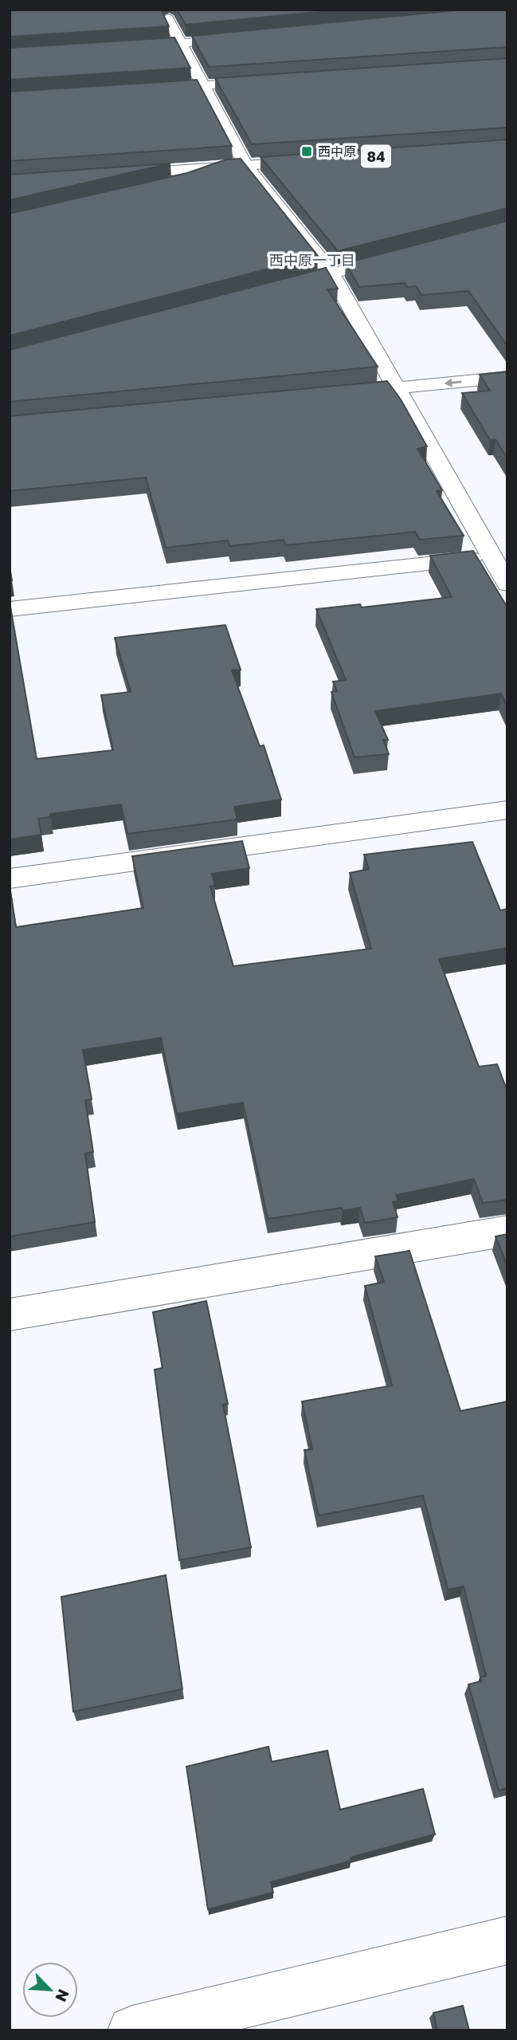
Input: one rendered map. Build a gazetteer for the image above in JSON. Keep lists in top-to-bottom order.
{
  "districts": ["西中原一丁目"],
  "places": {
    "transit": ["西中原"]
  },
  "north": "bottom right"
}
